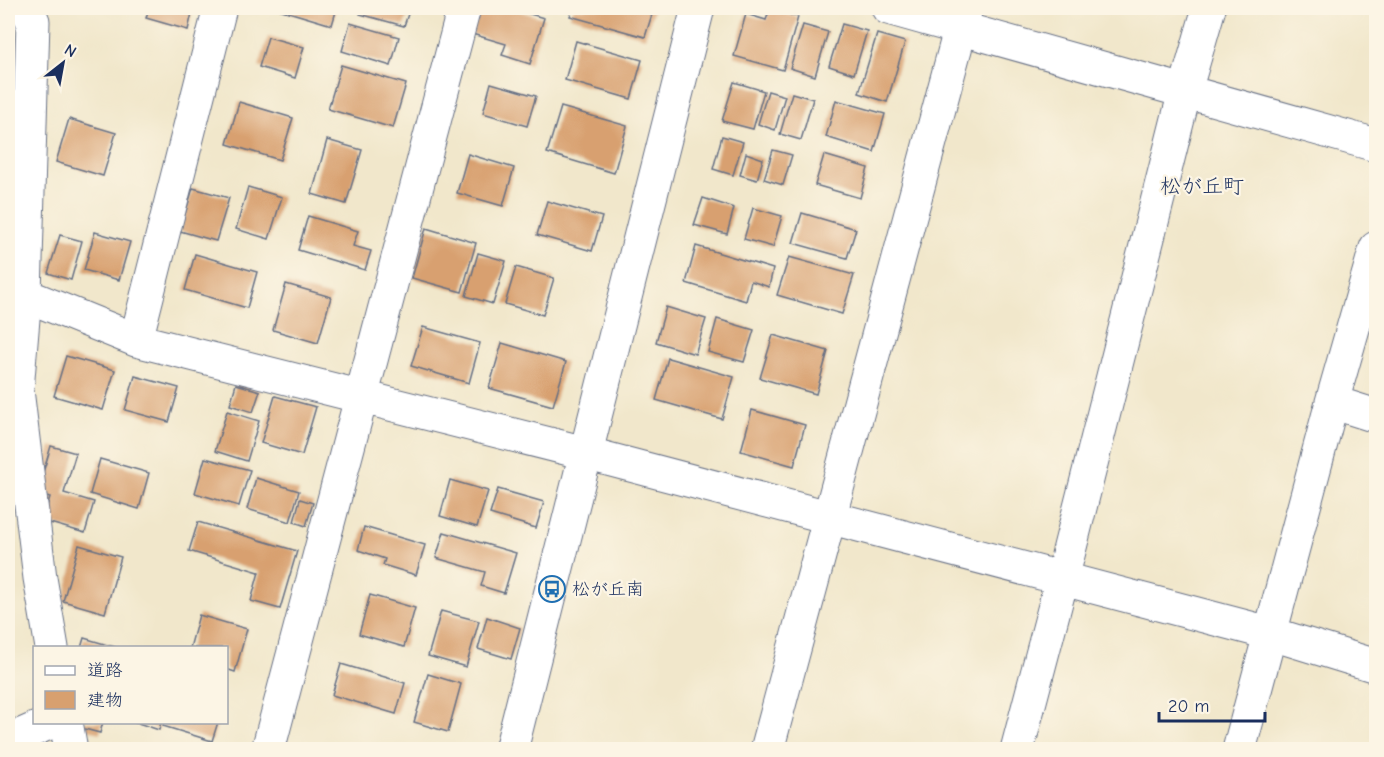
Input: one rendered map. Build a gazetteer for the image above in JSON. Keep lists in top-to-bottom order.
{
  "districts": ["松が丘町"],
  "places": {
    "bus stop": ["松が丘南"]
  },
  "legend": ["道路", "建物"],
  "scale_bar": "20 m",
  "north": "top right"
}
